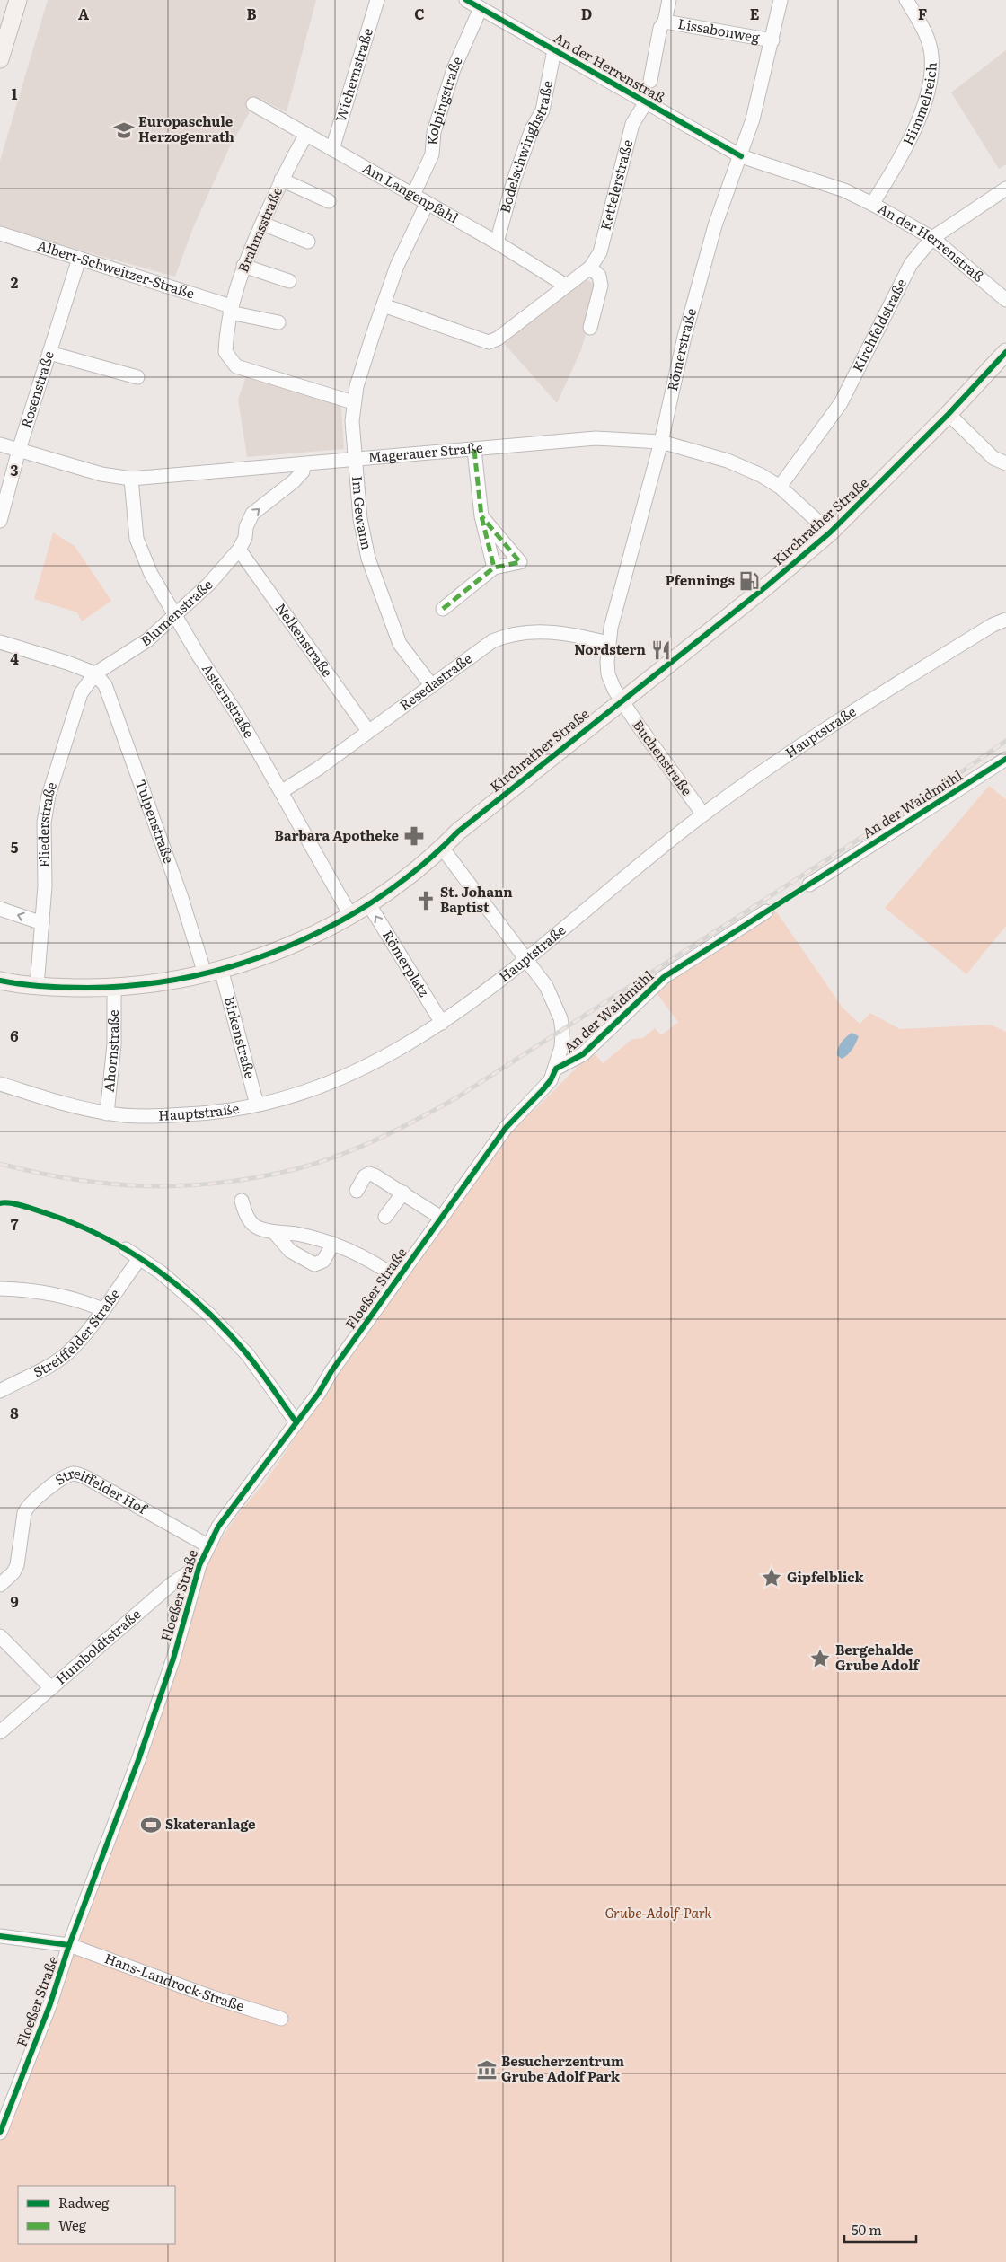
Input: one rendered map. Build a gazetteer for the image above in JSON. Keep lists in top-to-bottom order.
{
  "streets": {
    "main road": ["Kirchrather Straße"],
    "street": [
      "Lissabonweg",
      "An der Herrenstraß",
      "Wichernstraße",
      "Kolpingstraße",
      "Himmelreich",
      "Bodelschwinghstraße",
      "Kettelerstraße",
      "Am Langenpfahl",
      "Brahmsstraße",
      "Albert-Schweitzer-Straße",
      "Kirchfeldstraße",
      "Römerstraße",
      "Rosenstraße",
      "Magerauer Straße",
      "Im Gewann",
      "Blumenstraße",
      "Nelkenstraße",
      "Resedastraße",
      "Asternstraße",
      "Hauptstraße",
      "Buchenstraße",
      "An der Waidmühl",
      "Tulpenstraße",
      "Fliederstraße",
      "Römerplatz",
      "Birkenstraße",
      "Ahornstraße",
      "Floeßer Straße",
      "Streiffelder Straße",
      "Streiffelder Hof",
      "Humboldtstraße",
      "Hans-Landrock-Straße"
    ]
  },
  "crossings": [
    ["Lissabonweg", "Römerstraße"],
    ["An der Herrenstraß", "Kolpingstraße"],
    ["An der Herrenstraß", "Himmelreich"],
    ["An der Herrenstraß", "Bodelschwinghstraße"],
    ["An der Herrenstraß", "Kettelerstraße"],
    ["An der Herrenstraß", "Kirchfeldstraße"],
    ["An der Herrenstraß", "Römerstraße"],
    ["Wichernstraße", "Am Langenpfahl"],
    ["Kolpingstraße", "Am Langenpfahl"],
    ["Bodelschwinghstraße", "Am Langenpfahl"],
    ["Kettelerstraße", "Am Langenpfahl"],
    ["Kettelerstraße", "Im Gewann"],
    ["Am Langenpfahl", "Brahmsstraße"],
    ["Am Langenpfahl", "Im Gewann"],
    ["Brahmsstraße", "Albert-Schweitzer-Straße"],
    ["Brahmsstraße", "Im Gewann"],
    ["Albert-Schweitzer-Straße", "Rosenstraße"],
    ["Kirchfeldstraße", "Magerauer Straße"],
    ["Römerstraße", "Magerauer Straße"],
    ["Römerstraße", "Kirchrather Straße"],
    ["Römerstraße", "Resedastraße"],
    ["Römerstraße", "Buchenstraße"],
    ["Rosenstraße", "Magerauer Straße"],
    ["Magerauer Straße", "Im Gewann"],
    ["Magerauer Straße", "Kirchrather Straße"],
    ["Magerauer Straße", "Blumenstraße"],
    ["Magerauer Straße", "Asternstraße"],
    ["Im Gewann", "Resedastraße"],
    ["Kirchrather Straße", "Asternstraße"],
    ["Kirchrather Straße", "Buchenstraße"],
    ["Kirchrather Straße", "Tulpenstraße"],
    ["Kirchrather Straße", "Fliederstraße"],
    ["Kirchrather Straße", "Römerplatz"],
    ["Kirchrather Straße", "Birkenstraße"],
    ["Kirchrather Straße", "Ahornstraße"],
    ["Blumenstraße", "Nelkenstraße"],
    ["Blumenstraße", "Asternstraße"],
    ["Blumenstraße", "Tulpenstraße"],
    ["Blumenstraße", "Fliederstraße"],
    ["Nelkenstraße", "Resedastraße"],
    ["Resedastraße", "Asternstraße"],
    ["Hauptstraße", "Buchenstraße"],
    ["Hauptstraße", "Römerplatz"],
    ["Hauptstraße", "Birkenstraße"],
    ["Hauptstraße", "Ahornstraße"],
    ["Hauptstraße", "Floeßer Straße"],
    ["An der Waidmühl", "Floeßer Straße"],
    ["Tulpenstraße", "Fliederstraße"],
    ["Tulpenstraße", "Birkenstraße"],
    ["Floeßer Straße", "Streiffelder Hof"],
    ["Floeßer Straße", "Humboldtstraße"],
    ["Floeßer Straße", "Hans-Landrock-Straße"]
  ],
  "one_way": ["Blumenstraße"],
  "parks": ["Grube-Adolf-Park"],
  "places": {
    "school or university": ["Europaschule Herzogenrath"],
    "fuel station": ["Pfennings"],
    "restaurant": ["Nordstern"],
    "pharmacy": ["Barbara Apotheke"],
    "church": ["St. Johann Baptist"],
    "place": ["Gipfelblick", "Bergehalde Grube Adolf"],
    "sports": ["Skateranlage"],
    "museum": ["Besucherzentrum Grube Adolf Park"]
  },
  "legend": ["Radweg", "Weg"],
  "scale_bar": "50 m",
  "grid": {
    "columns": [
      "A",
      "B",
      "C",
      "D",
      "E",
      "F"
    ],
    "rows": [
      "1",
      "2",
      "3",
      "4",
      "5",
      "6",
      "7",
      "8",
      "9"
    ]
  }
}
